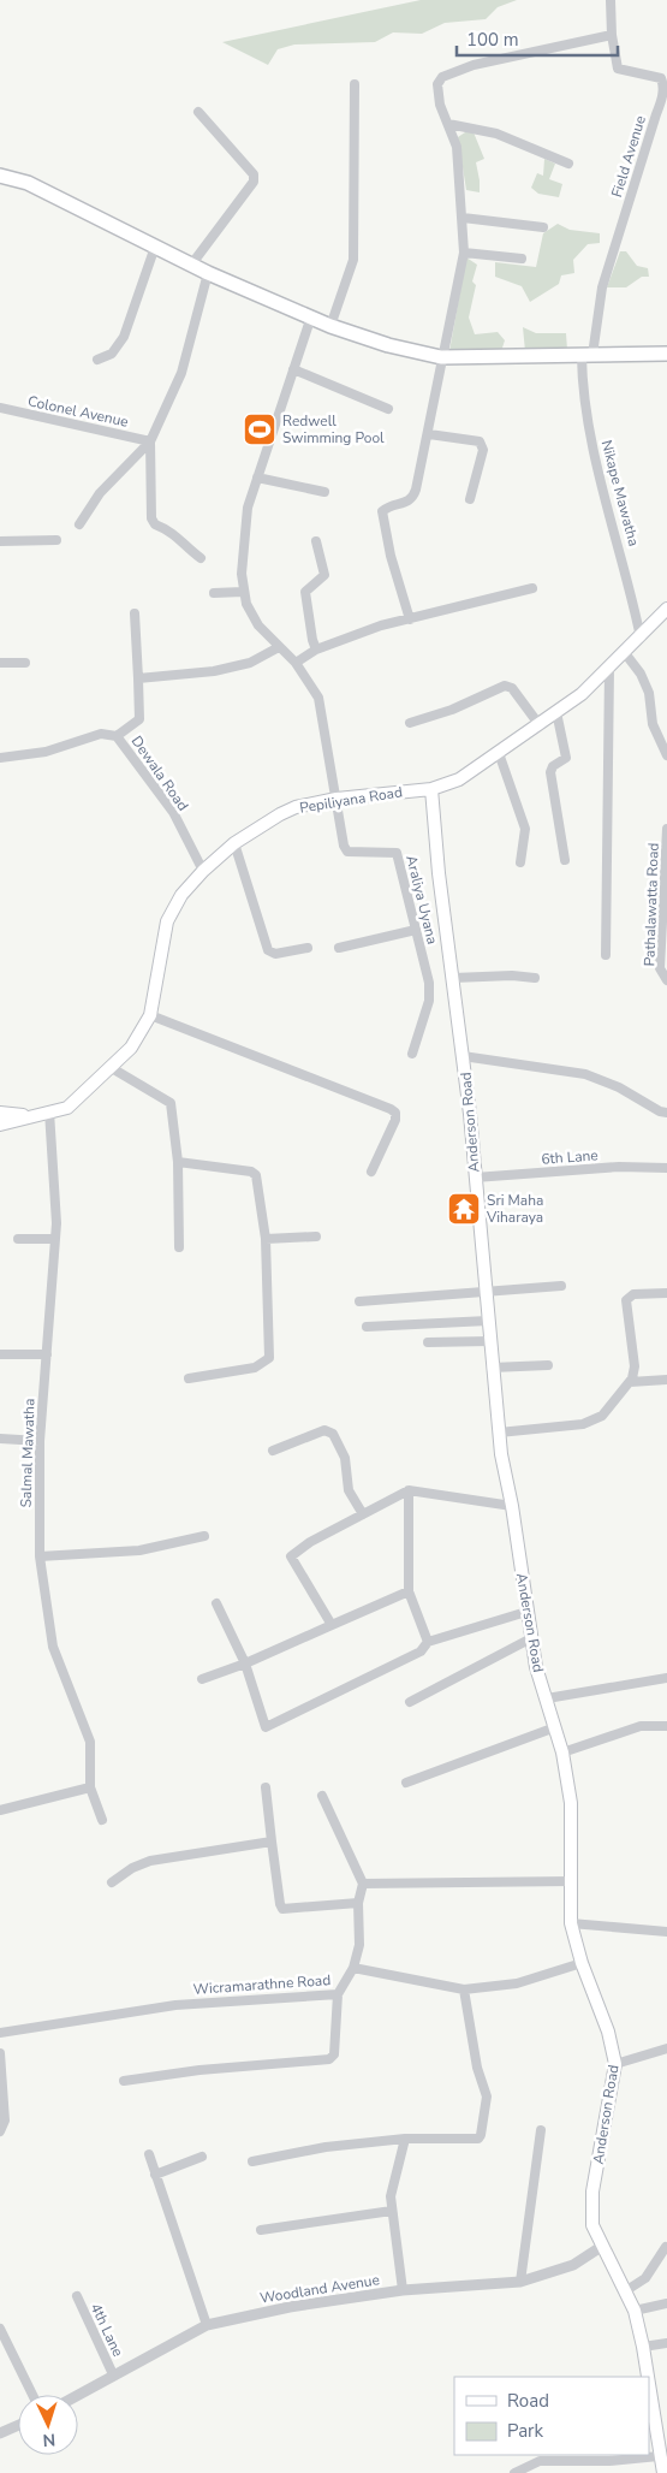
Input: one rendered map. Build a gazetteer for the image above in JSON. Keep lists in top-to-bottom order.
{
  "streets": {
    "main road": ["Pepiliyana Road", "Anderson Road"],
    "street": [
      "Field Avenue",
      "Colonel Avenue",
      "Nikape Mawatha",
      "Dewala Road",
      "Araliya Uyana",
      "Pathalawatta Road",
      "6th Lane",
      "Salmal Mawatha",
      "Wicramarathne Road",
      "Woodland Avenue",
      "4th Lane"
    ]
  },
  "crossings": [
    ["Field Avenue", "Nikape Mawatha"],
    ["Nikape Mawatha", "Pepiliyana Road"],
    ["Dewala Road", "Pepiliyana Road"],
    ["Pepiliyana Road", "Araliya Uyana"],
    ["Pepiliyana Road", "Anderson Road"],
    ["Pepiliyana Road", "Salmal Mawatha"],
    ["Anderson Road", "6th Lane"],
    ["Anderson Road", "Woodland Avenue"],
    ["Woodland Avenue", "4th Lane"]
  ],
  "places": {
    "sports": ["Redwell Swimming Pool"],
    "temple": ["Sri Maha Viharaya"]
  },
  "legend": ["Road", "Park"],
  "scale_bar": "100 m",
  "north": "bottom"
}
